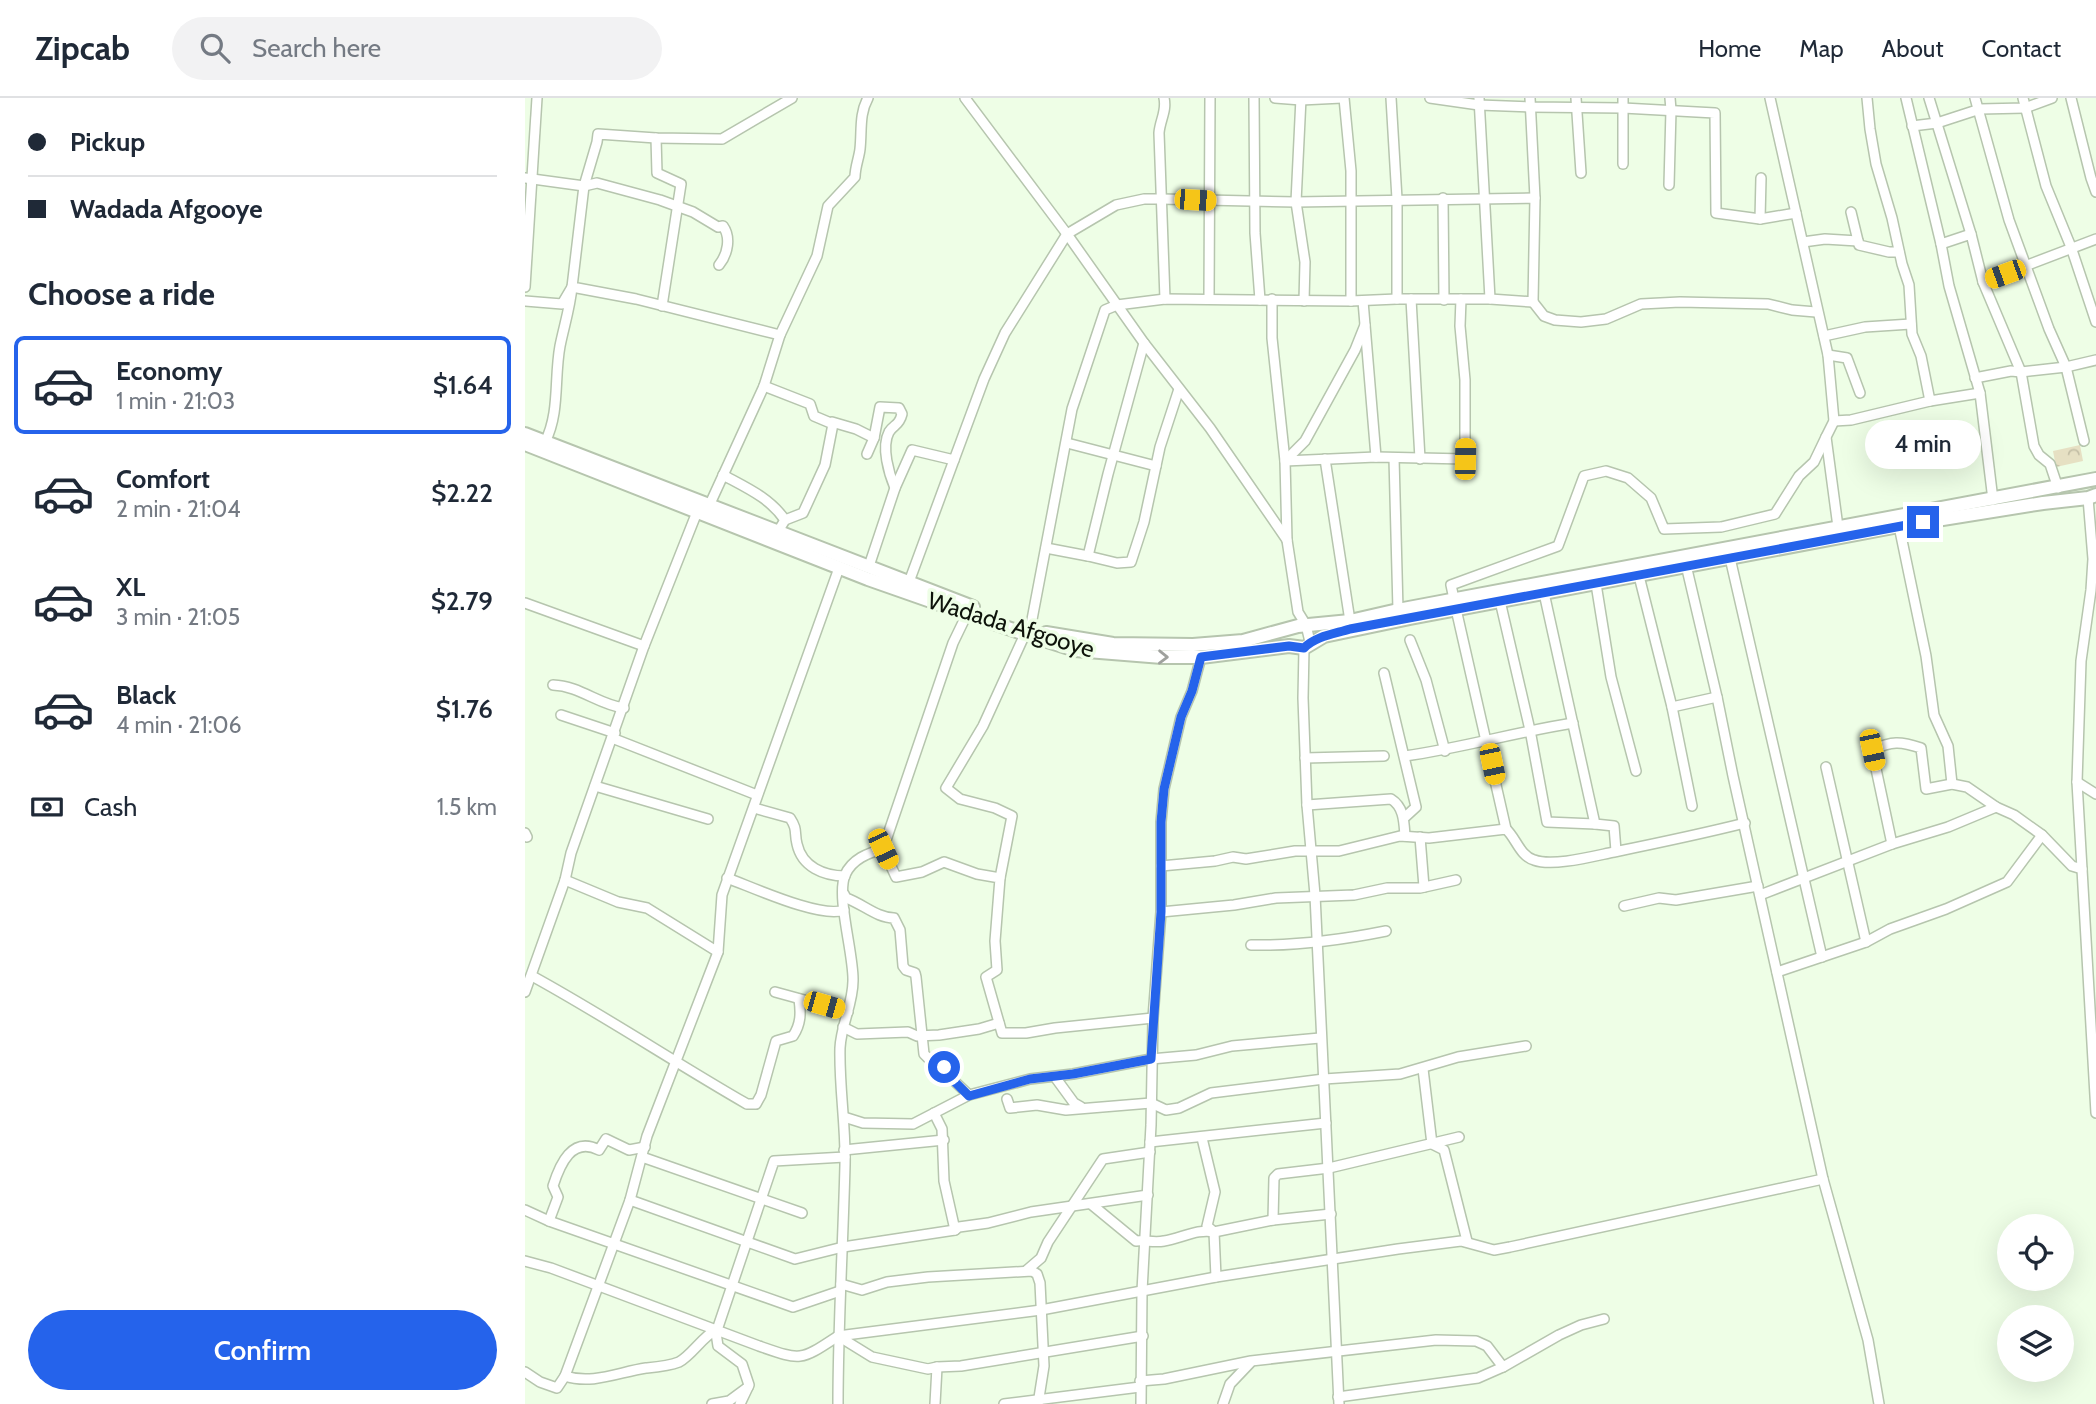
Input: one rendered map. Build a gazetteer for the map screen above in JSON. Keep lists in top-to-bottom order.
{
  "streets": {
    "highway": ["Wadada Afgooye"]
  },
  "page": {
    "header": "Zipcab",
    "search": "Search here",
    "nav": [
      "Home",
      "Map",
      "About",
      "Contact"
    ],
    "banner": ["Pickup", "Wadada Afgooye"],
    "heading": "Choose a ride",
    "list": [
      {
        "name": "Economy",
        "note": "1 min · 21:03",
        "value": "$1.64"
      },
      {
        "name": "Comfort",
        "note": "2 min · 21:04",
        "value": "$2.22"
      },
      {
        "name": "XL",
        "note": "3 min · 21:05",
        "value": "$2.79"
      },
      {
        "name": "Black",
        "note": "4 min · 21:06",
        "value": "$1.76"
      }
    ],
    "bubble": "4 min",
    "pay": ["Cash", "1.5 km"],
    "buttons": "Confirm"
  }
}
